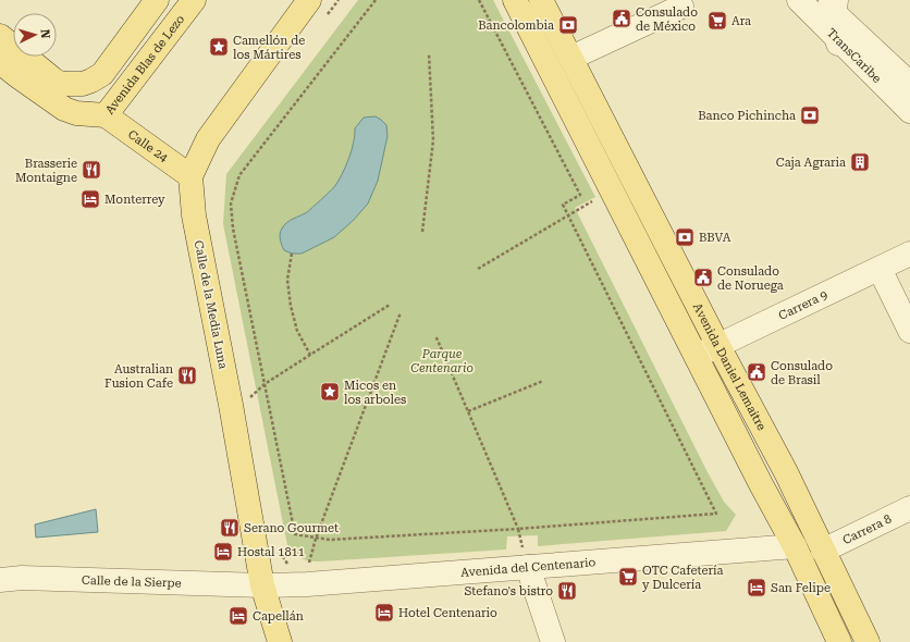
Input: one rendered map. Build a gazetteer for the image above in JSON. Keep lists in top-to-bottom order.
{
  "streets": {
    "main road": [
      "Avenida Blas de Lezo",
      "Calle 24",
      "Calle de la Media Luna",
      "Avenida Daniel Lemaitre"
    ],
    "street": [
      "TransCaribe",
      "Carrera 9",
      "Carrera 8",
      "Avenida del Centenario",
      "Calle de la Sierpe"
    ]
  },
  "crossings": [
    ["Avenida Blas de Lezo", "Calle 24"],
    ["Calle 24", "Calle de la Media Luna"],
    ["Calle de la Media Luna", "Avenida del Centenario"],
    ["Calle de la Media Luna", "Calle de la Sierpe"],
    ["Carrera 9", "Avenida Daniel Lemaitre"],
    ["Avenida Daniel Lemaitre", "Carrera 8"],
    ["Avenida Daniel Lemaitre", "Avenida del Centenario"],
    ["Avenida del Centenario", "Calle de la Sierpe"]
  ],
  "parks": ["Parque Centenario"],
  "places": {
    "public building": ["Consulado de México", "Consulado de Noruega", "Consulado de Brasil"],
    "supermarket": ["Ara", "OTC Cafetería y Dulcería"],
    "bank": ["Bancolombia", "Banco Pichincha", "BBVA"],
    "place": ["Camellón de los Mártires", "Micos en los arboles"],
    "building": ["Caja Agraria"],
    "restaurant": [
      "Brasserie Montaigne",
      "Australian Fusion Cafe",
      "Serano Gourmet",
      "Stefano's bistro"
    ],
    "hotel": [
      "Monterrey",
      "Hostal 1811",
      "San Felipe",
      "Hotel Centenario",
      "Capellán"
    ]
  },
  "north": "right"
}
